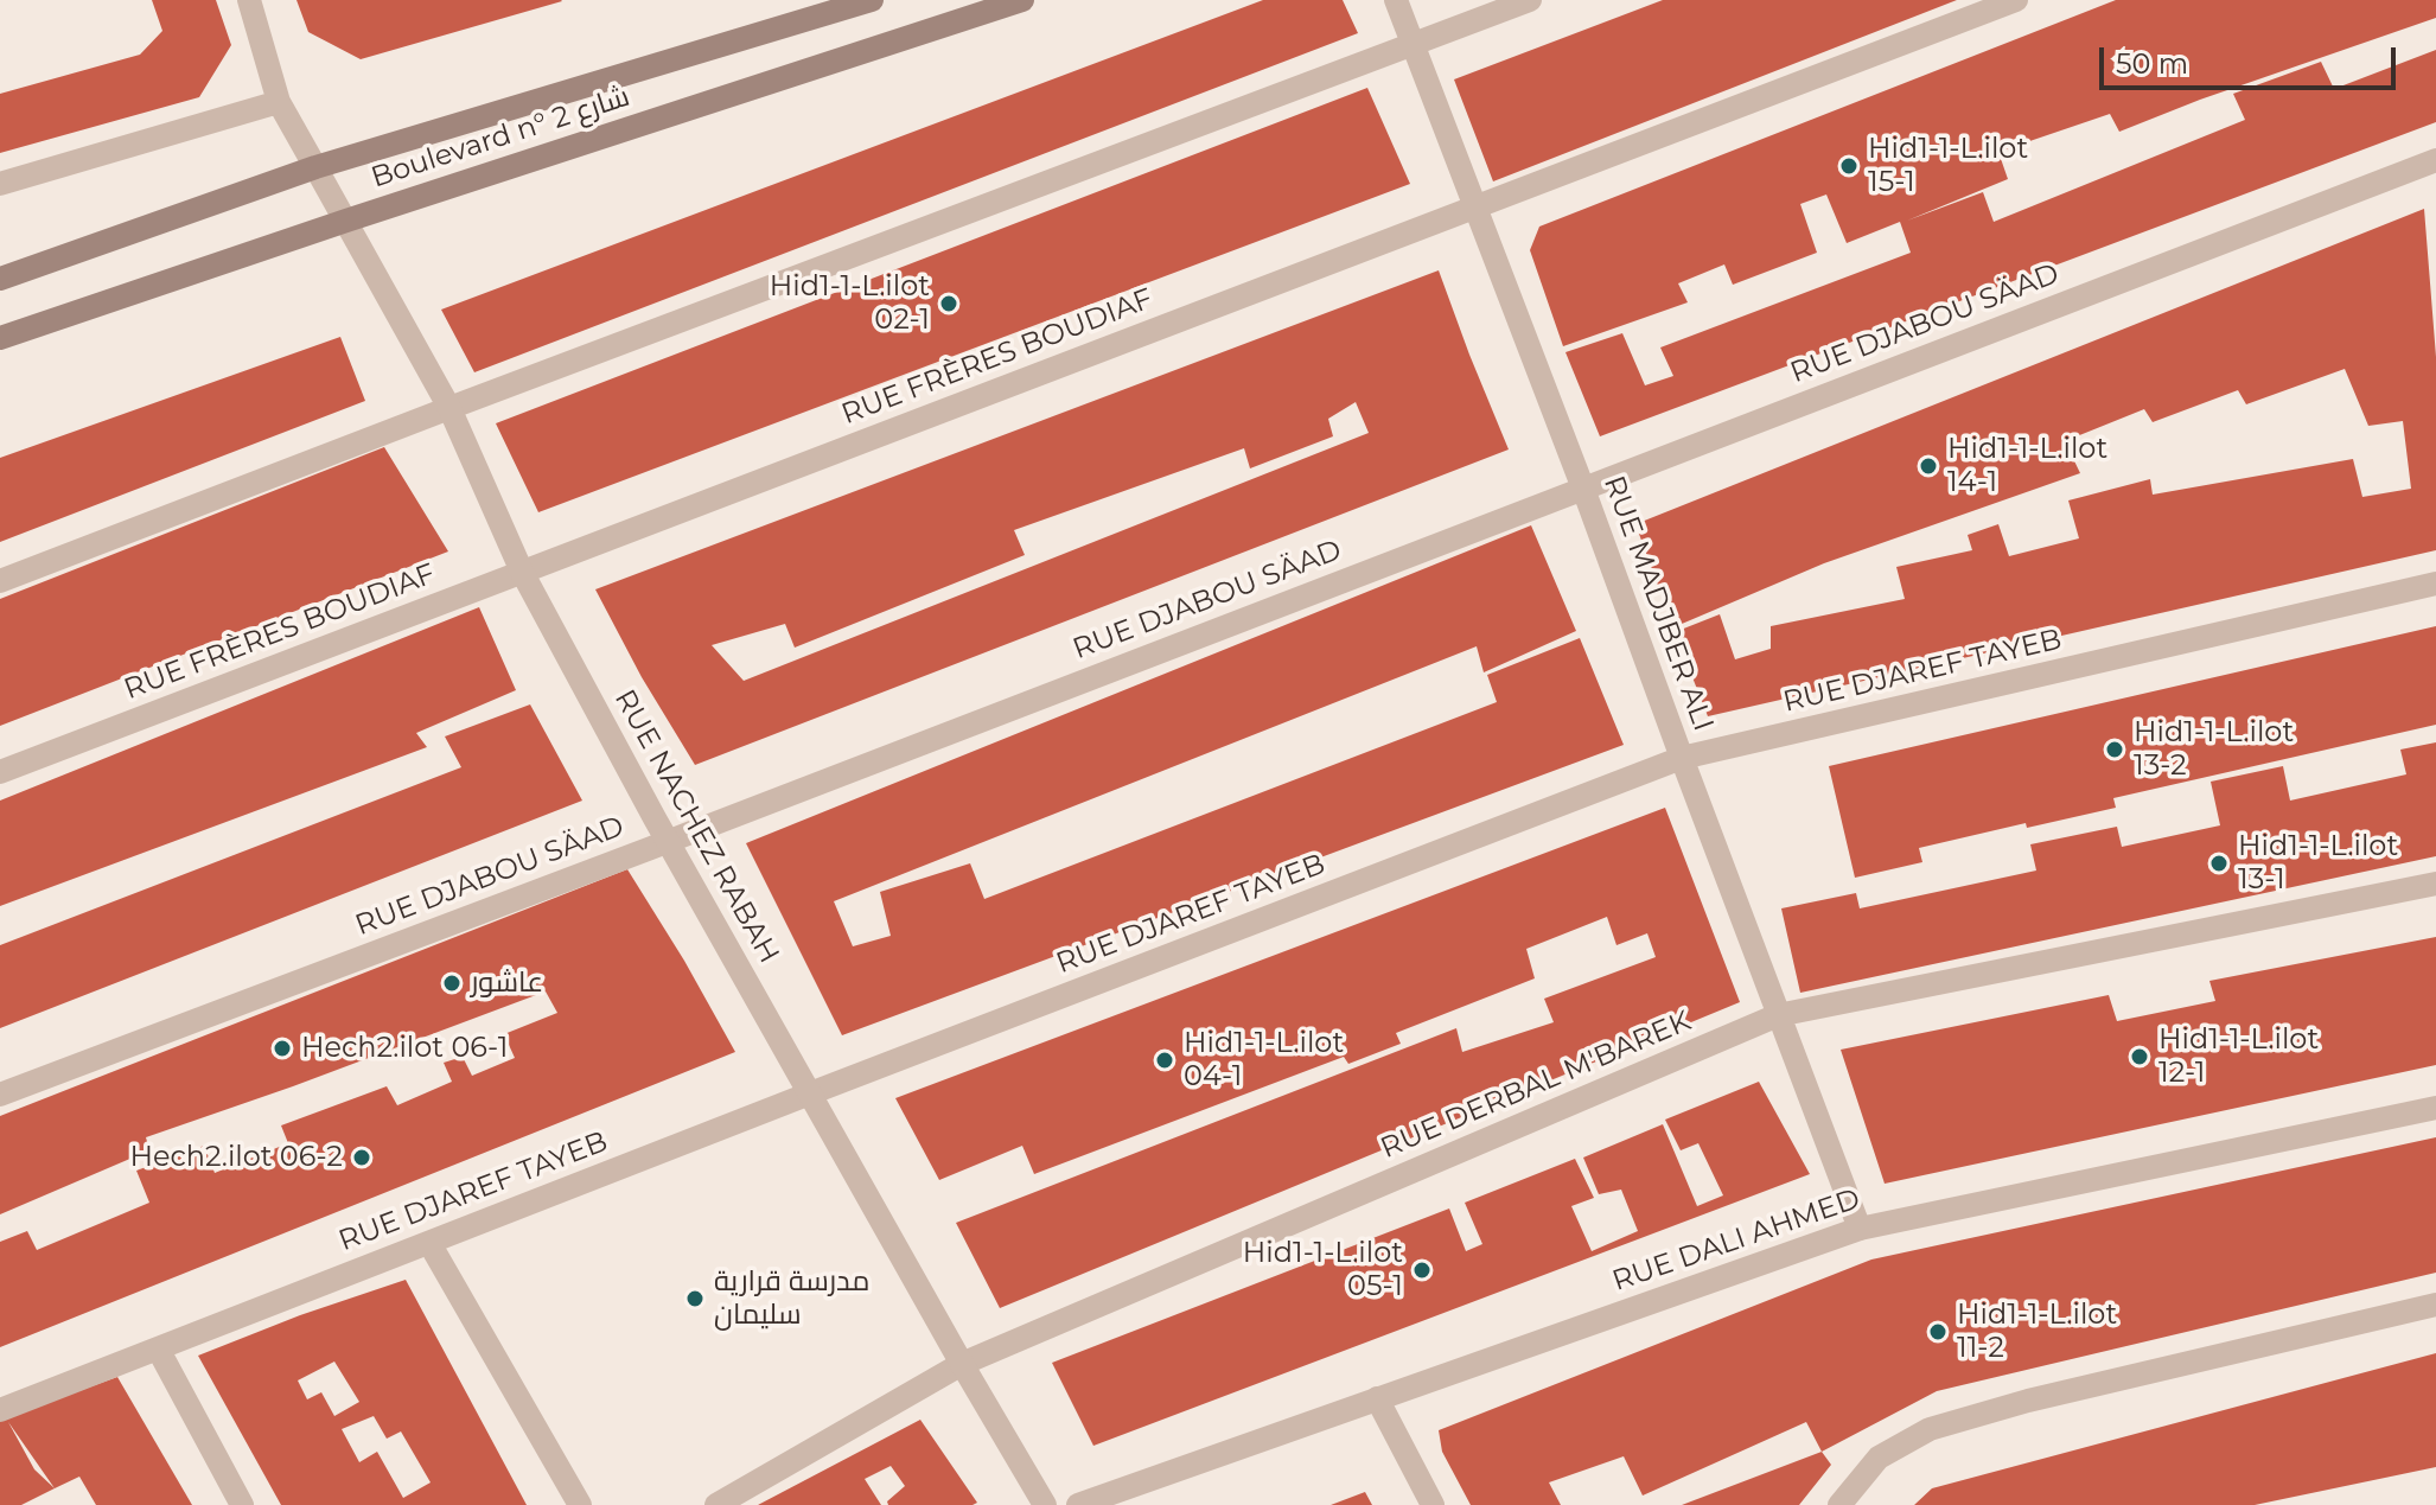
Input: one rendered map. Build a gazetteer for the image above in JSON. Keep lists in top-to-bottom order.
{
  "streets": {
    "main road": ["Boulevard n° شارع 2"],
    "street": [
      "RUE DJABOU SÄAD",
      "RUE FRÈRES BOUDIAF",
      "RUE MADJBER ALI",
      "RUE DJAREF TAYEB",
      "RUE NACHEZ RABAH",
      "RUE DERBAL M'BAREK",
      "RUE DALI AHMED"
    ]
  },
  "crossings": [
    ["Boulevard n° شارع 2", "RUE NACHEZ RABAH"],
    ["RUE DJABOU SÄAD", "RUE MADJBER ALI"],
    ["RUE DJABOU SÄAD", "RUE NACHEZ RABAH"],
    ["RUE FRÈRES BOUDIAF", "RUE MADJBER ALI"],
    ["RUE FRÈRES BOUDIAF", "RUE NACHEZ RABAH"],
    ["RUE MADJBER ALI", "RUE DJAREF TAYEB"],
    ["RUE MADJBER ALI", "RUE DERBAL M'BAREK"],
    ["RUE MADJBER ALI", "RUE DALI AHMED"],
    ["RUE DJAREF TAYEB", "RUE NACHEZ RABAH"],
    ["RUE NACHEZ RABAH", "RUE DERBAL M'BAREK"]
  ],
  "places": [
    "Hid1-1-L.ilot 15-1",
    "Hid1-1-L.ilot 02-1",
    "Hid1-1-L.ilot 14-1",
    "Hid1-1-L.ilot 13-2",
    "Hid1-1-L.ilot 13-1",
    "عاشور",
    "Hech2.ilot 06-1",
    "Hid1-1-L.ilot 12-1",
    "Hid1-1-L.ilot 04-1",
    "Hech2.ilot 06-2",
    "Hid1-1-L.ilot 05-1",
    "مدرسة قرارية سليمان",
    "Hid1-1-L.ilot 11-2"
  ],
  "scale_bar": "50 m"
}
